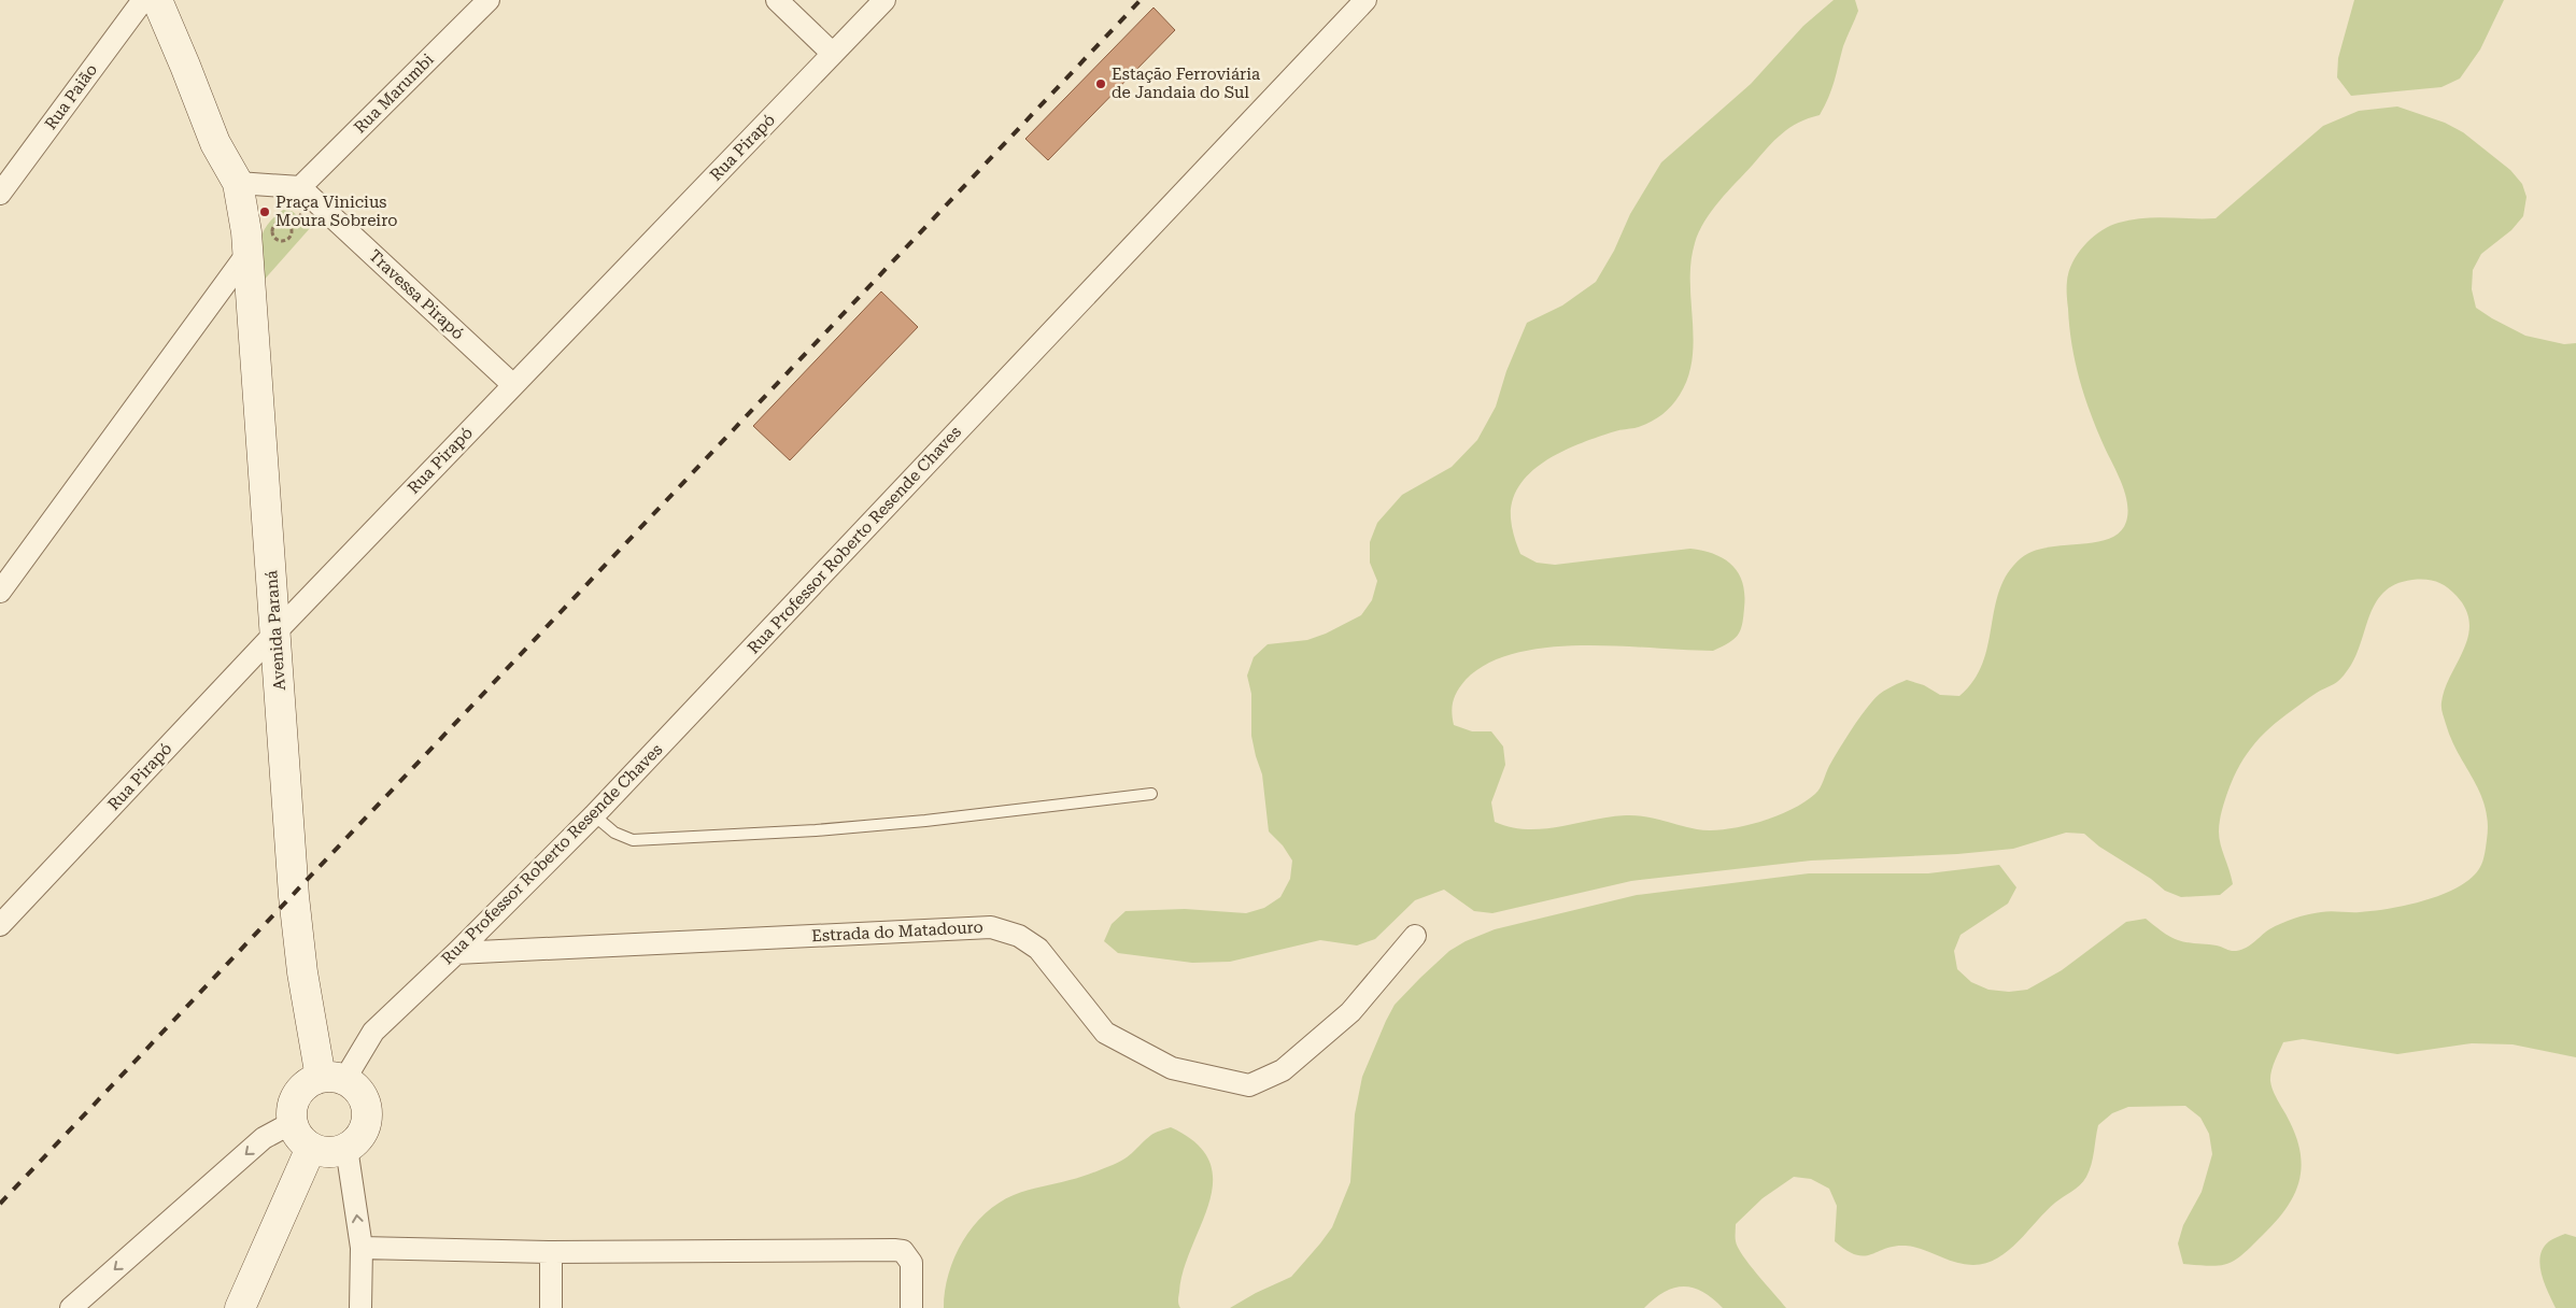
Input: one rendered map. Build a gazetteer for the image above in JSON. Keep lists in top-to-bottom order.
{
  "streets": {
    "street": [
      "Rua Marumbi",
      "Rua Paião",
      "Rua Pirapó",
      "Travessa Pirapó",
      "Rua Professor Roberto Resende Chaves",
      "Avenida Paraná",
      "Estrada do Matadouro"
    ]
  },
  "crossings": [
    ["Rua Marumbi", "Travessa Pirapó"],
    ["Rua Pirapó", "Travessa Pirapó"],
    ["Rua Pirapó", "Avenida Paraná"],
    ["Rua Professor Roberto Resende Chaves", "Avenida Paraná"],
    ["Rua Professor Roberto Resende Chaves", "Estrada do Matadouro"]
  ],
  "places": ["Estação Ferroviária de Jandaia do Sul", "Praça Vinicius Moura Sobreiro"]
}
